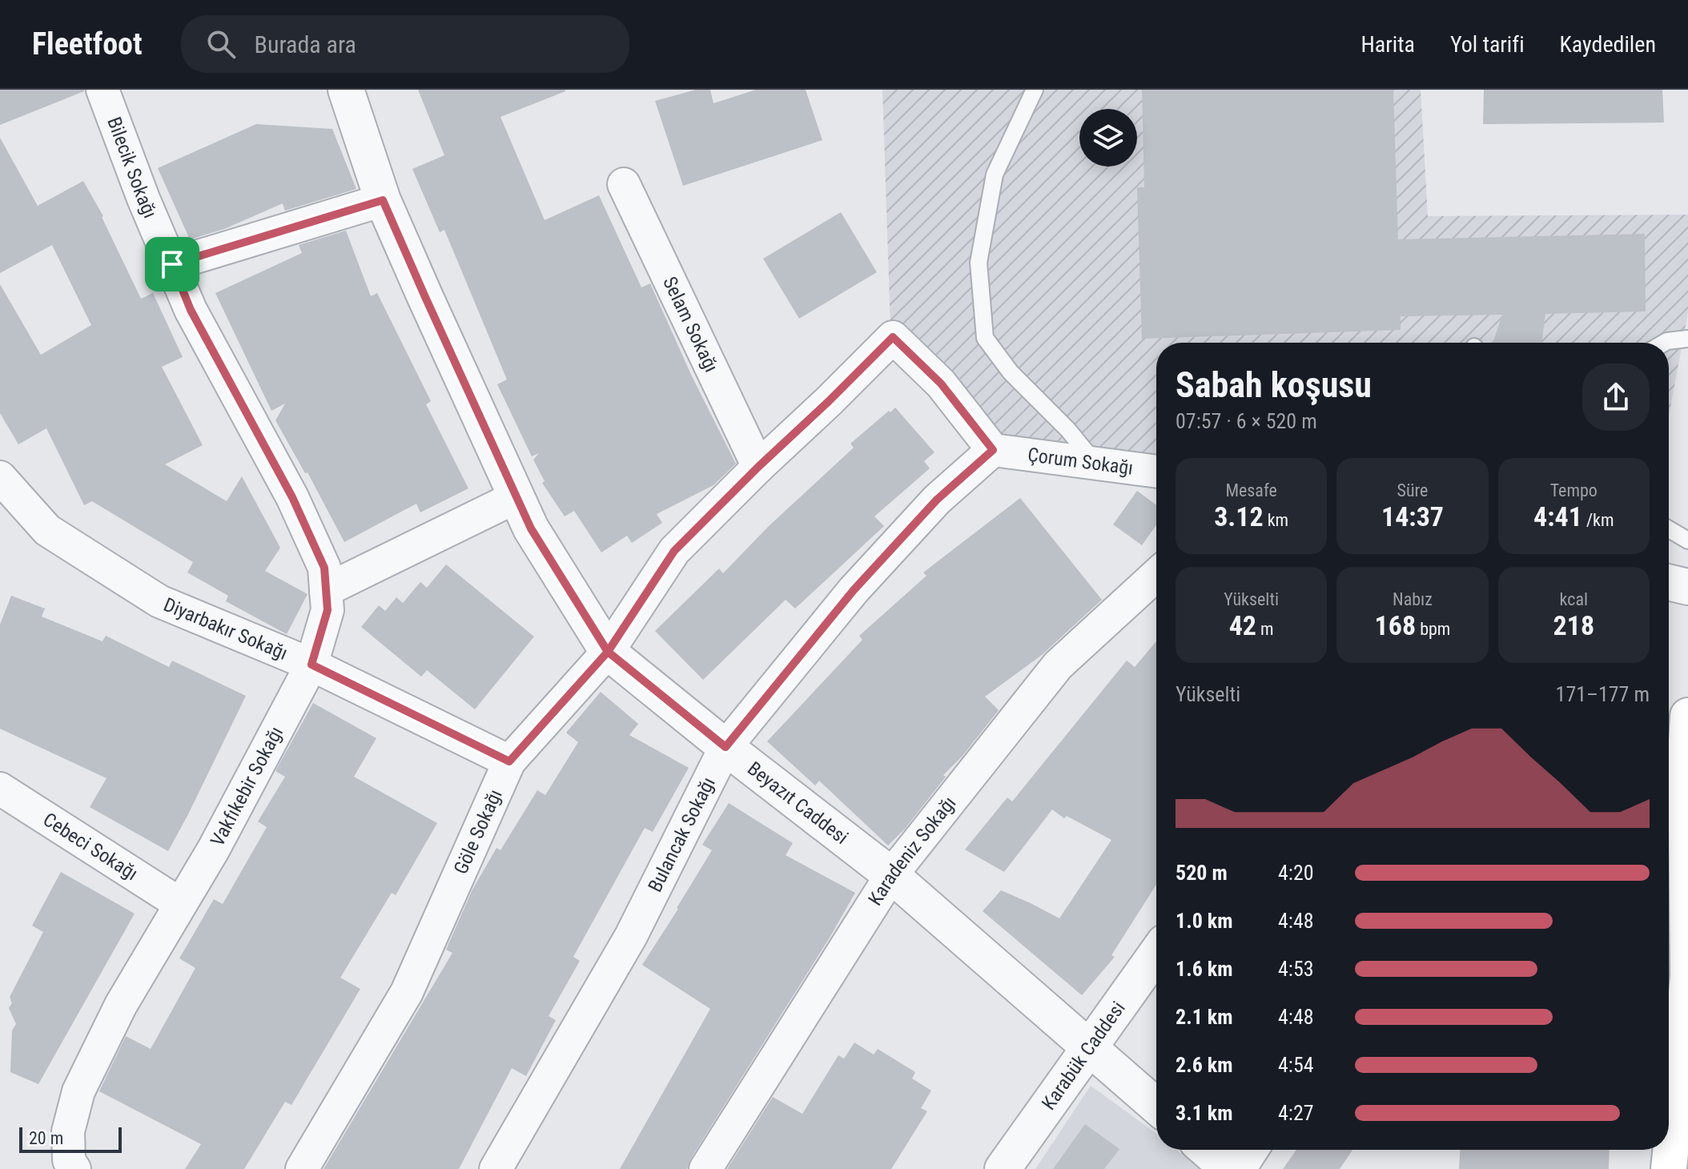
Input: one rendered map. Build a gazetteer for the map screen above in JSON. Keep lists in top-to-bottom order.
{
  "streets": {
    "street": [
      "Bilecik Sokağı",
      "Selam Sokağı",
      "Çorum Sokağı",
      "Diyarbakır Sokağı",
      "Vakfıkebir Sokağı",
      "Beyazıt Caddesi",
      "Göle Sokağı",
      "Bulancak Sokağı",
      "Cebeci Sokağı",
      "Karadeniz Sokağı",
      "Karabük Caddesi"
    ]
  },
  "crossings": [
    ["Bilecik Sokağı", "Vakfıkebir Sokağı"],
    ["Selam Sokağı", "Göle Sokağı"],
    ["Çorum Sokağı", "Göle Sokağı"],
    ["Çorum Sokağı", "Bulancak Sokağı"],
    ["Diyarbakır Sokağı", "Vakfıkebir Sokağı"],
    ["Diyarbakır Sokağı", "Göle Sokağı"],
    ["Vakfıkebir Sokağı", "Cebeci Sokağı"],
    ["Beyazıt Caddesi", "Göle Sokağı"],
    ["Beyazıt Caddesi", "Bulancak Sokağı"],
    ["Beyazıt Caddesi", "Karadeniz Sokağı"],
    ["Beyazıt Caddesi", "Karabük Caddesi"],
    ["Göle Sokağı", "Bulancak Sokağı"]
  ],
  "scale_bar": "20 m",
  "page": {
    "header": "Fleetfoot",
    "search": "Burada ara",
    "nav": ["Harita", "Yol tarifi", "Kaydedilen"],
    "heading": ["Sabah koşusu", "07:57 · 6 × 520 m"],
    "stats": [
      ["Mesafe", "3.12 km"],
      ["Süre", "14:37"],
      ["Tempo", "4:41 /km"],
      ["Yükselti", "42 m"],
      ["Nabız", "168 bpm"],
      ["kcal", "218"]
    ],
    "chart": ["Yükselti", "171–177 m"],
    "list": [
      {
        "name": "520 m",
        "note": "4:20"
      },
      {
        "name": "1.0 km",
        "note": "4:48"
      },
      {
        "name": "1.6 km",
        "note": "4:53"
      },
      {
        "name": "2.1 km",
        "note": "4:48"
      },
      {
        "name": "2.6 km",
        "note": "4:54"
      },
      {
        "name": "3.1 km",
        "note": "4:27"
      }
    ],
    "scale": "20 m"
  }
}
